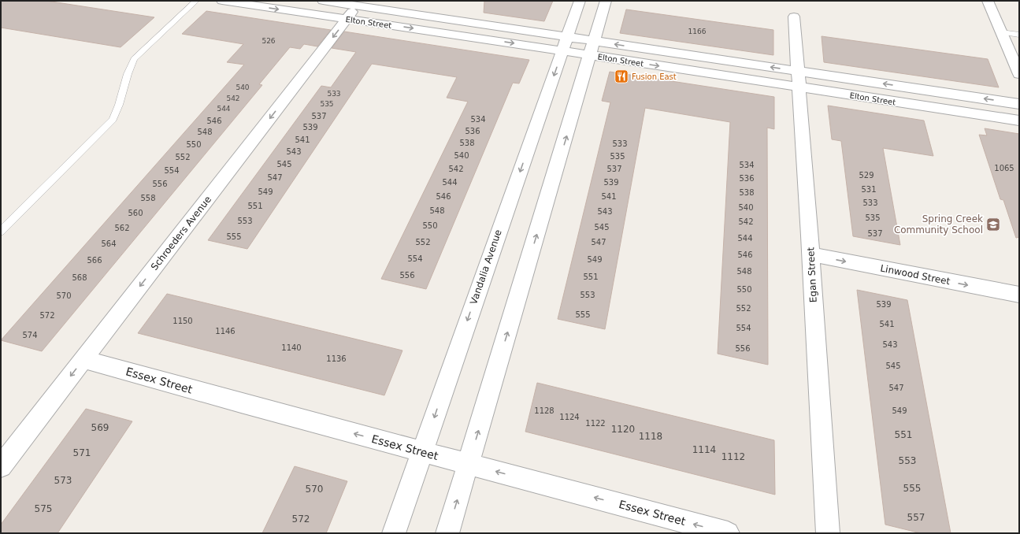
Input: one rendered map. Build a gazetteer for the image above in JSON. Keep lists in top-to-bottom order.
{
  "streets": {
    "street": [
      "Elton Street",
      "Schroeders Avenue",
      "Vandalia Avenue",
      "Egan Street",
      "Linwood Street",
      "Essex Street"
    ]
  },
  "crossings": [
    ["Elton Street", "Schroeders Avenue"],
    ["Elton Street", "Vandalia Avenue"],
    ["Elton Street", "Egan Street"],
    ["Schroeders Avenue", "Essex Street"],
    ["Vandalia Avenue", "Essex Street"],
    ["Egan Street", "Linwood Street"]
  ],
  "one_way": ["Schroeders Avenue", "Linwood Street", "Essex Street"],
  "places": {
    "restaurant": ["Fusion East"],
    "school or university": ["Spring Creek Community School"]
  },
  "house_numbers": [
    "1166",
    "526",
    "540",
    "533",
    "542",
    "535",
    "544",
    "537",
    "534",
    "546",
    "539",
    "536",
    "548",
    "541",
    "538",
    "533",
    "550",
    "543",
    "540",
    "535",
    "552",
    "545",
    "534",
    "1065",
    "542",
    "537",
    "554",
    "529",
    "547",
    "536",
    "544",
    "539",
    "556",
    "531",
    "549",
    "538",
    "546",
    "541",
    "558",
    "533",
    "551",
    "540",
    "548",
    "543",
    "560",
    "535",
    "553",
    "542",
    "550",
    "545",
    "562",
    "537",
    "555",
    "544",
    "552",
    "547",
    "564",
    "546",
    "554",
    "549",
    "566",
    "548",
    "556",
    "551",
    "568",
    "550",
    "553",
    "570",
    "539",
    "552",
    "555",
    "572",
    "1150",
    "541",
    "554",
    "1146",
    "574",
    "543",
    "1140",
    "556",
    "1136",
    "545",
    "547",
    "1128",
    "549",
    "1124",
    "1122",
    "569",
    "1120",
    "551",
    "1118",
    "1114",
    "571",
    "1112",
    "553",
    "573",
    "555",
    "570",
    "575",
    "557",
    "572"
  ]
}
